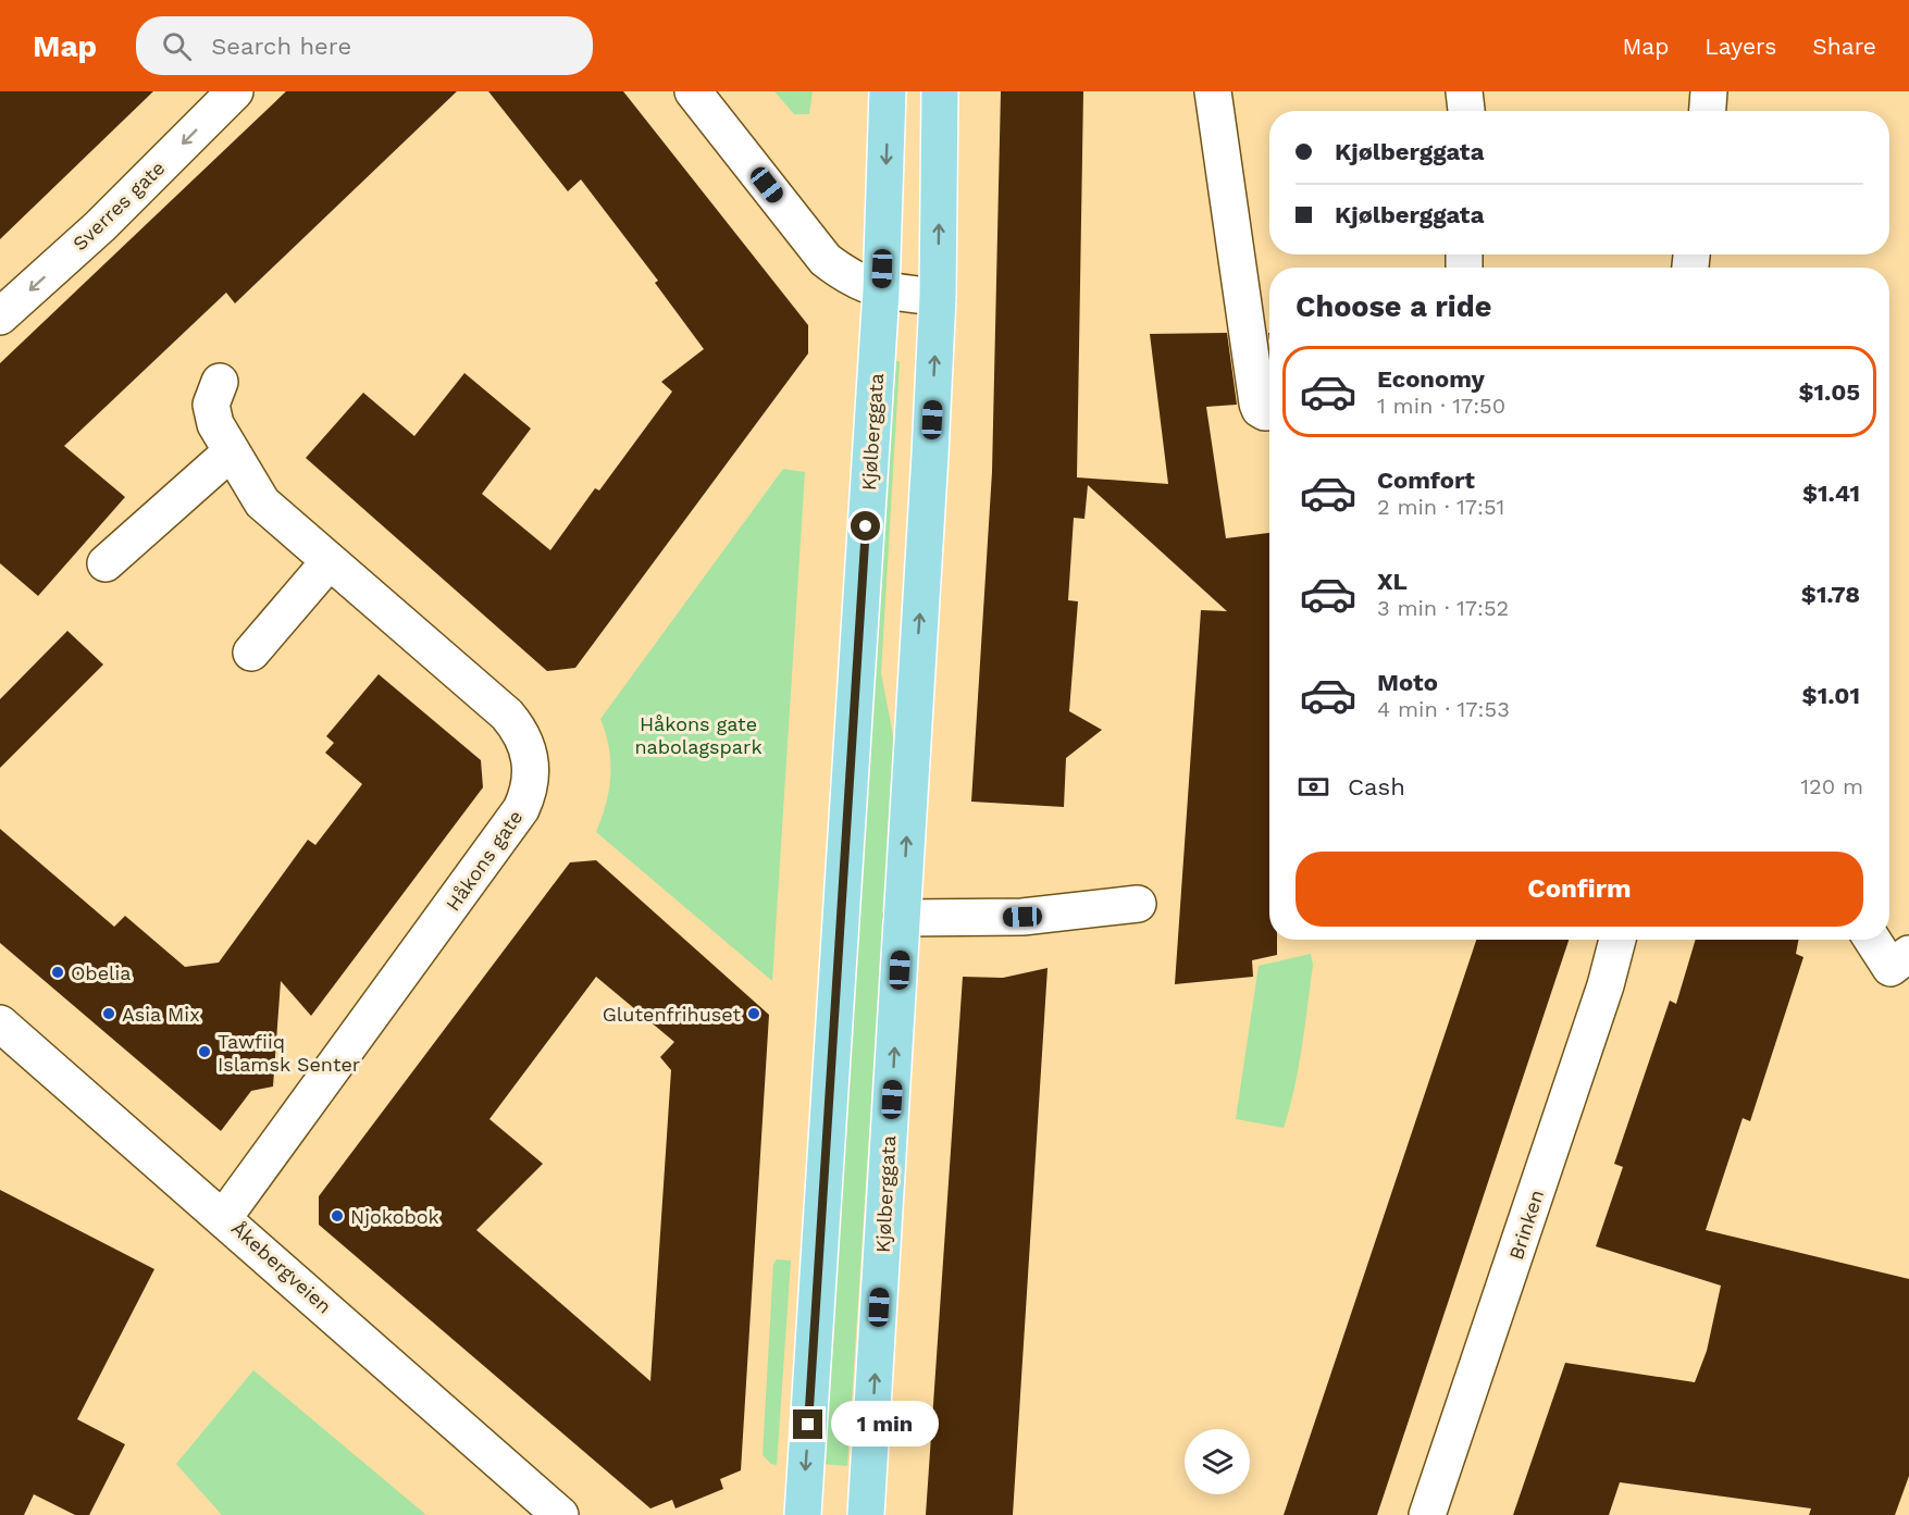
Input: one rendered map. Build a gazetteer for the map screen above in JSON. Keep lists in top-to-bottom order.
{
  "streets": {
    "main road": ["Kjølberggata"],
    "street": [
      "Sverres gate",
      "Håkons gate",
      "Brinken",
      "Åkebergveien"
    ]
  },
  "crossings": [
    ["Håkons gate", "Åkebergveien"]
  ],
  "one_way": ["Sverres gate"],
  "parks": ["Håkons gate nabolagspark"],
  "places": [
    "Obelia",
    "Asia Mix",
    "Glutenfrihuset",
    "Tawfiiq Islamsk Senter",
    "Njokobok"
  ],
  "page": {
    "header": "Map",
    "search": "Search here",
    "nav": ["Map", "Layers", "Share"],
    "banner": ["Kjølberggata", "Kjølberggata"],
    "heading": "Choose a ride",
    "list": [
      {
        "name": "Economy",
        "note": "1 min · 17:50",
        "value": "$1.05"
      },
      {
        "name": "Comfort",
        "note": "2 min · 17:51",
        "value": "$1.41"
      },
      {
        "name": "XL",
        "note": "3 min · 17:52",
        "value": "$1.78"
      },
      {
        "name": "Moto",
        "note": "4 min · 17:53",
        "value": "$1.01"
      }
    ],
    "pay": ["Cash", "120 m"],
    "buttons": "Confirm",
    "bubble": "1 min"
  }
}
